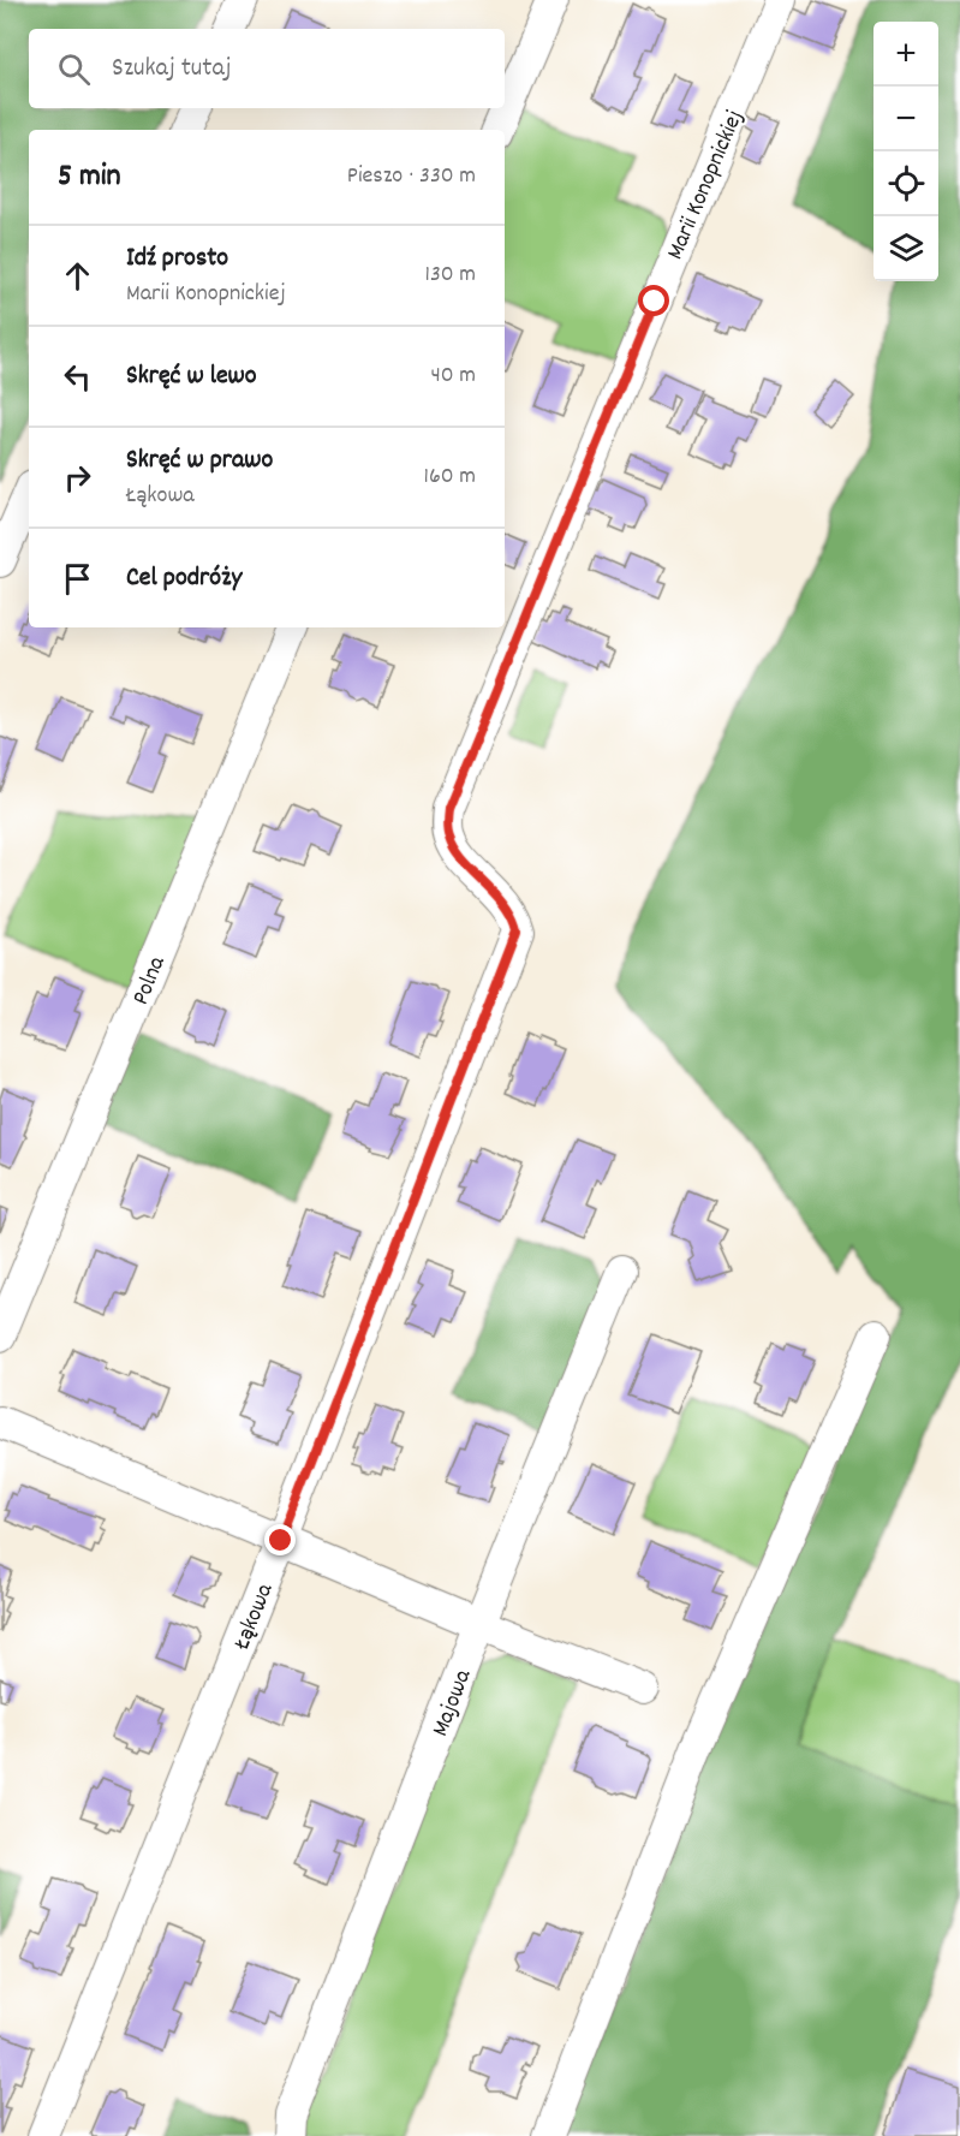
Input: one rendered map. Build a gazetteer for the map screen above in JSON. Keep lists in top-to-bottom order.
{
  "streets": {
    "street": [
      "Marii Konopnickiej",
      "Polna",
      "Łąkowa",
      "Majowa"
    ]
  },
  "crossings": [
    ["Marii Konopnickiej", "Łąkowa"]
  ],
  "page": {
    "map_buttons": ["+", "−"],
    "search": "Szukaj tutaj",
    "heading": ["5 min", "Pieszo · 330 m"],
    "list": [
      ["Idź prosto", "Marii Konopnickiej", "130 m"],
      ["Skręć w lewo", "40 m"],
      ["Skręć w prawo", "Łąkowa", "160 m"],
      "Cel podróży"
    ]
  }
}
